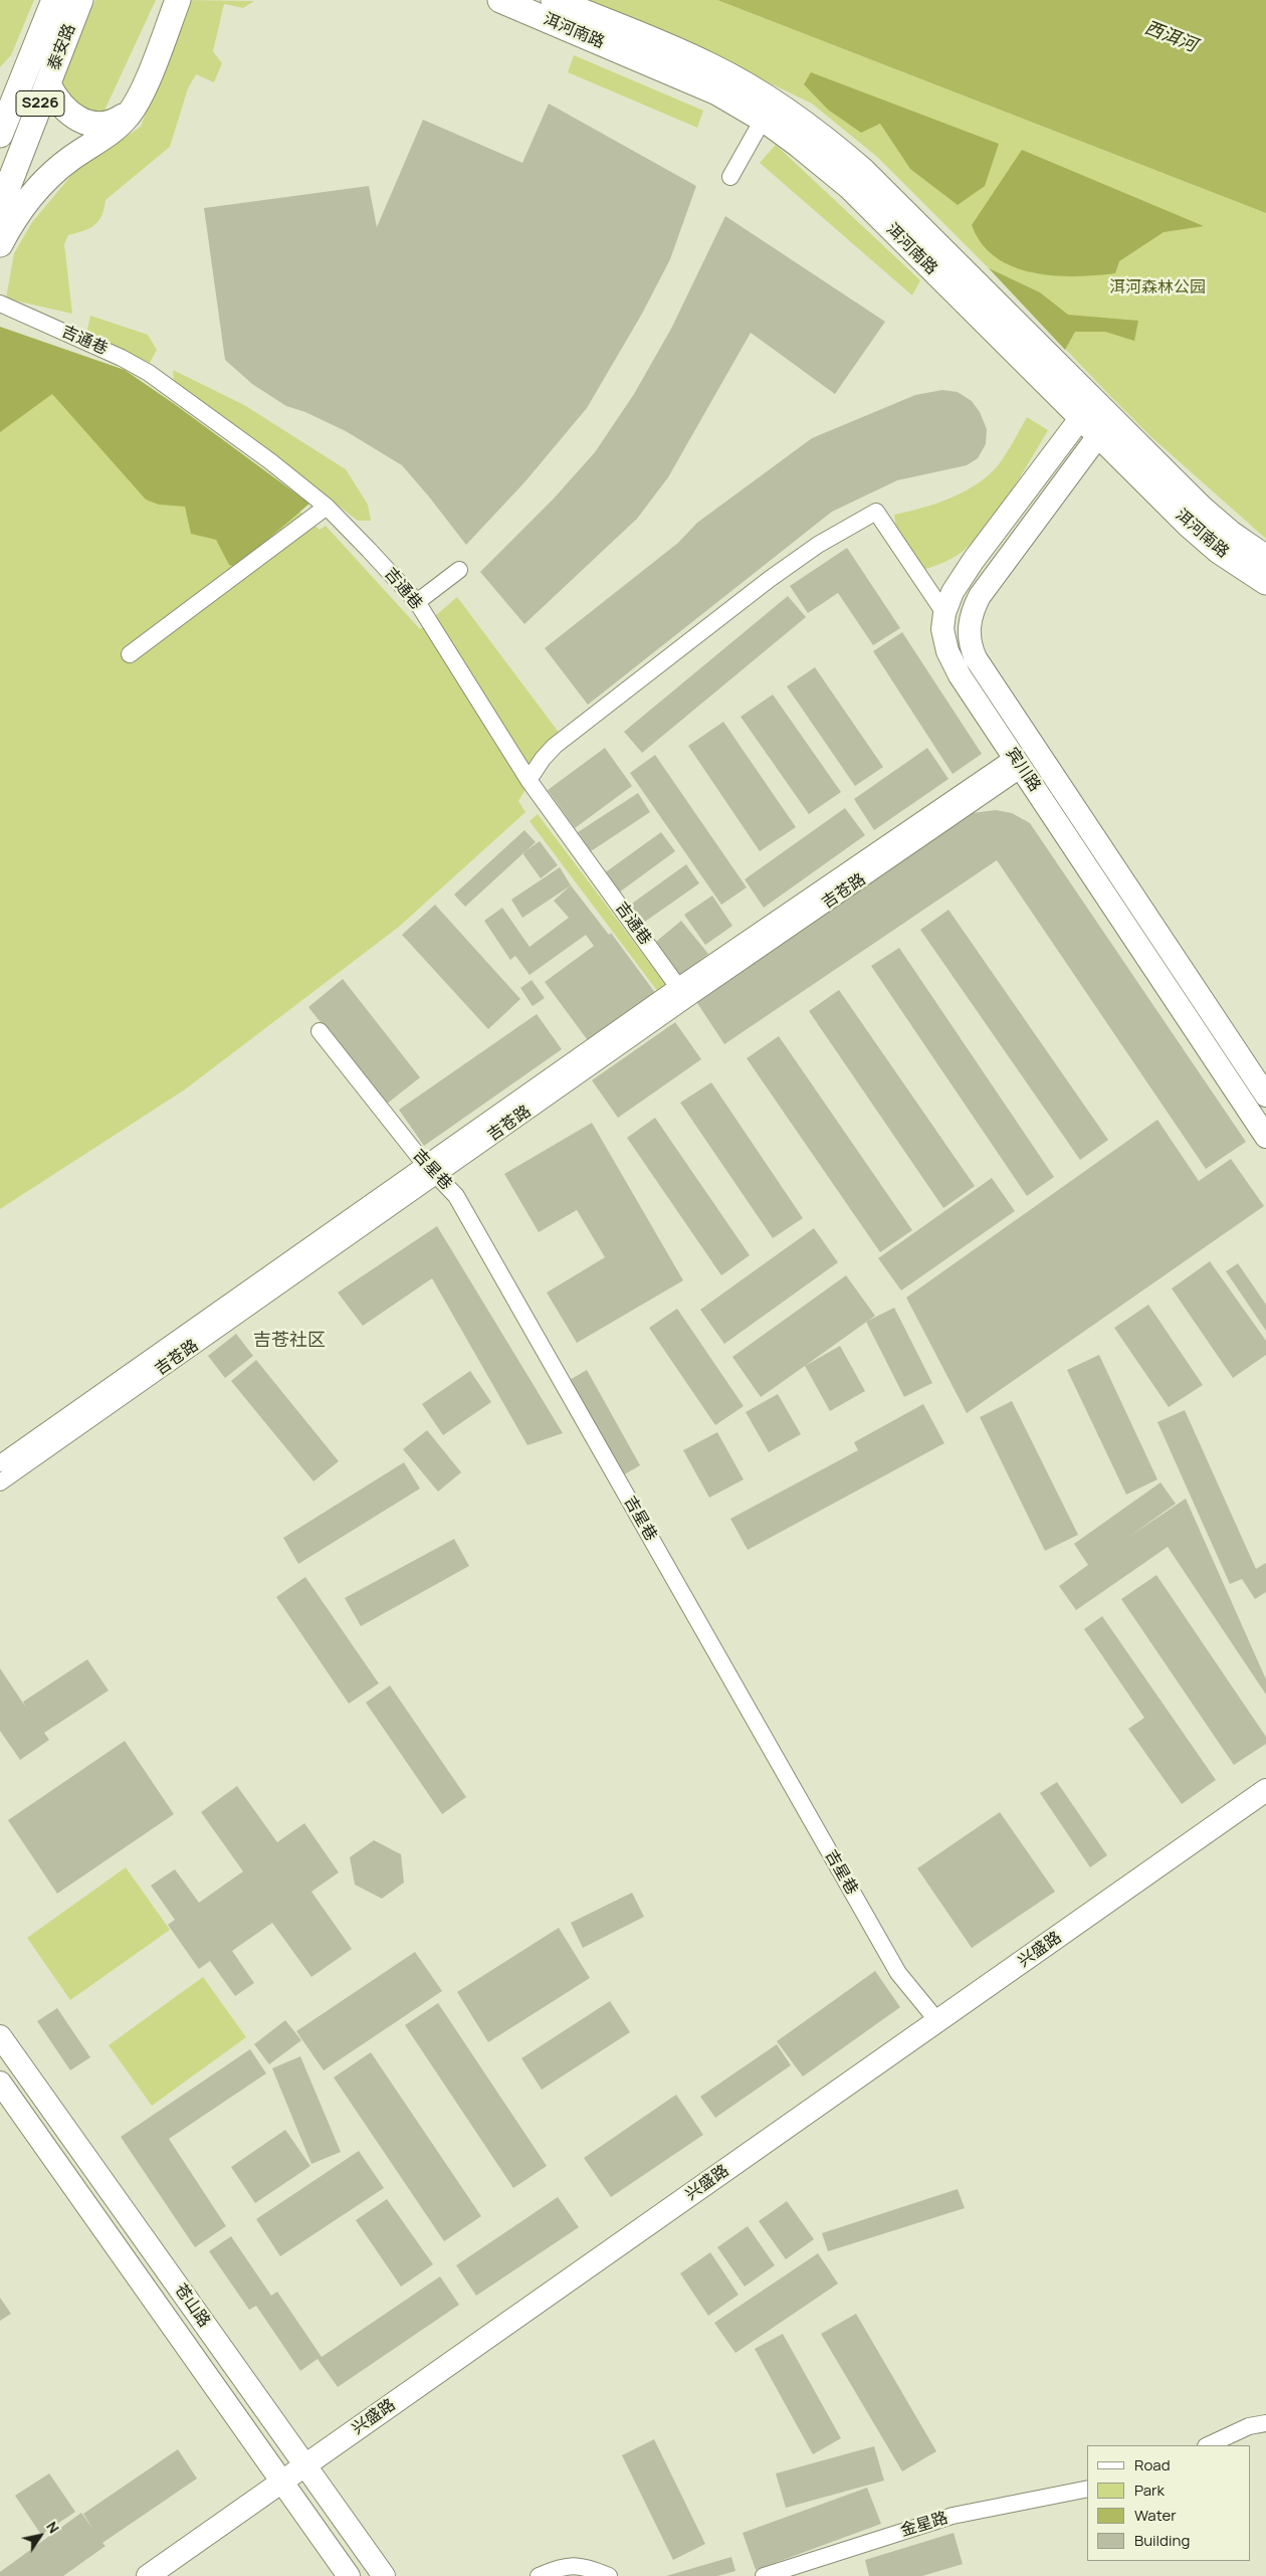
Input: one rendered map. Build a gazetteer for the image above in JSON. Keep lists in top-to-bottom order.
{
  "streets": {
    "main road": [
      "洱河南路",
      "泰安路",
      "S226",
      "宾川路",
      "兴盛路",
      "苍山路"
    ],
    "street": [
      "吉通巷",
      "吉苍路",
      "吉星巷",
      "金星路"
    ]
  },
  "crossings": [
    ["洱河南路", "宾川路"],
    ["吉通巷", "吉苍路"],
    ["宾川路", "吉苍路"],
    ["吉苍路", "吉星巷"],
    ["吉星巷", "兴盛路"],
    ["兴盛路", "苍山路"]
  ],
  "districts": ["吉苍社区"],
  "water": ["西洱河"],
  "parks": ["洱河森林公园"],
  "legend": [
    "Road",
    "Park",
    "Water",
    "Building"
  ],
  "north": "top right"
}
